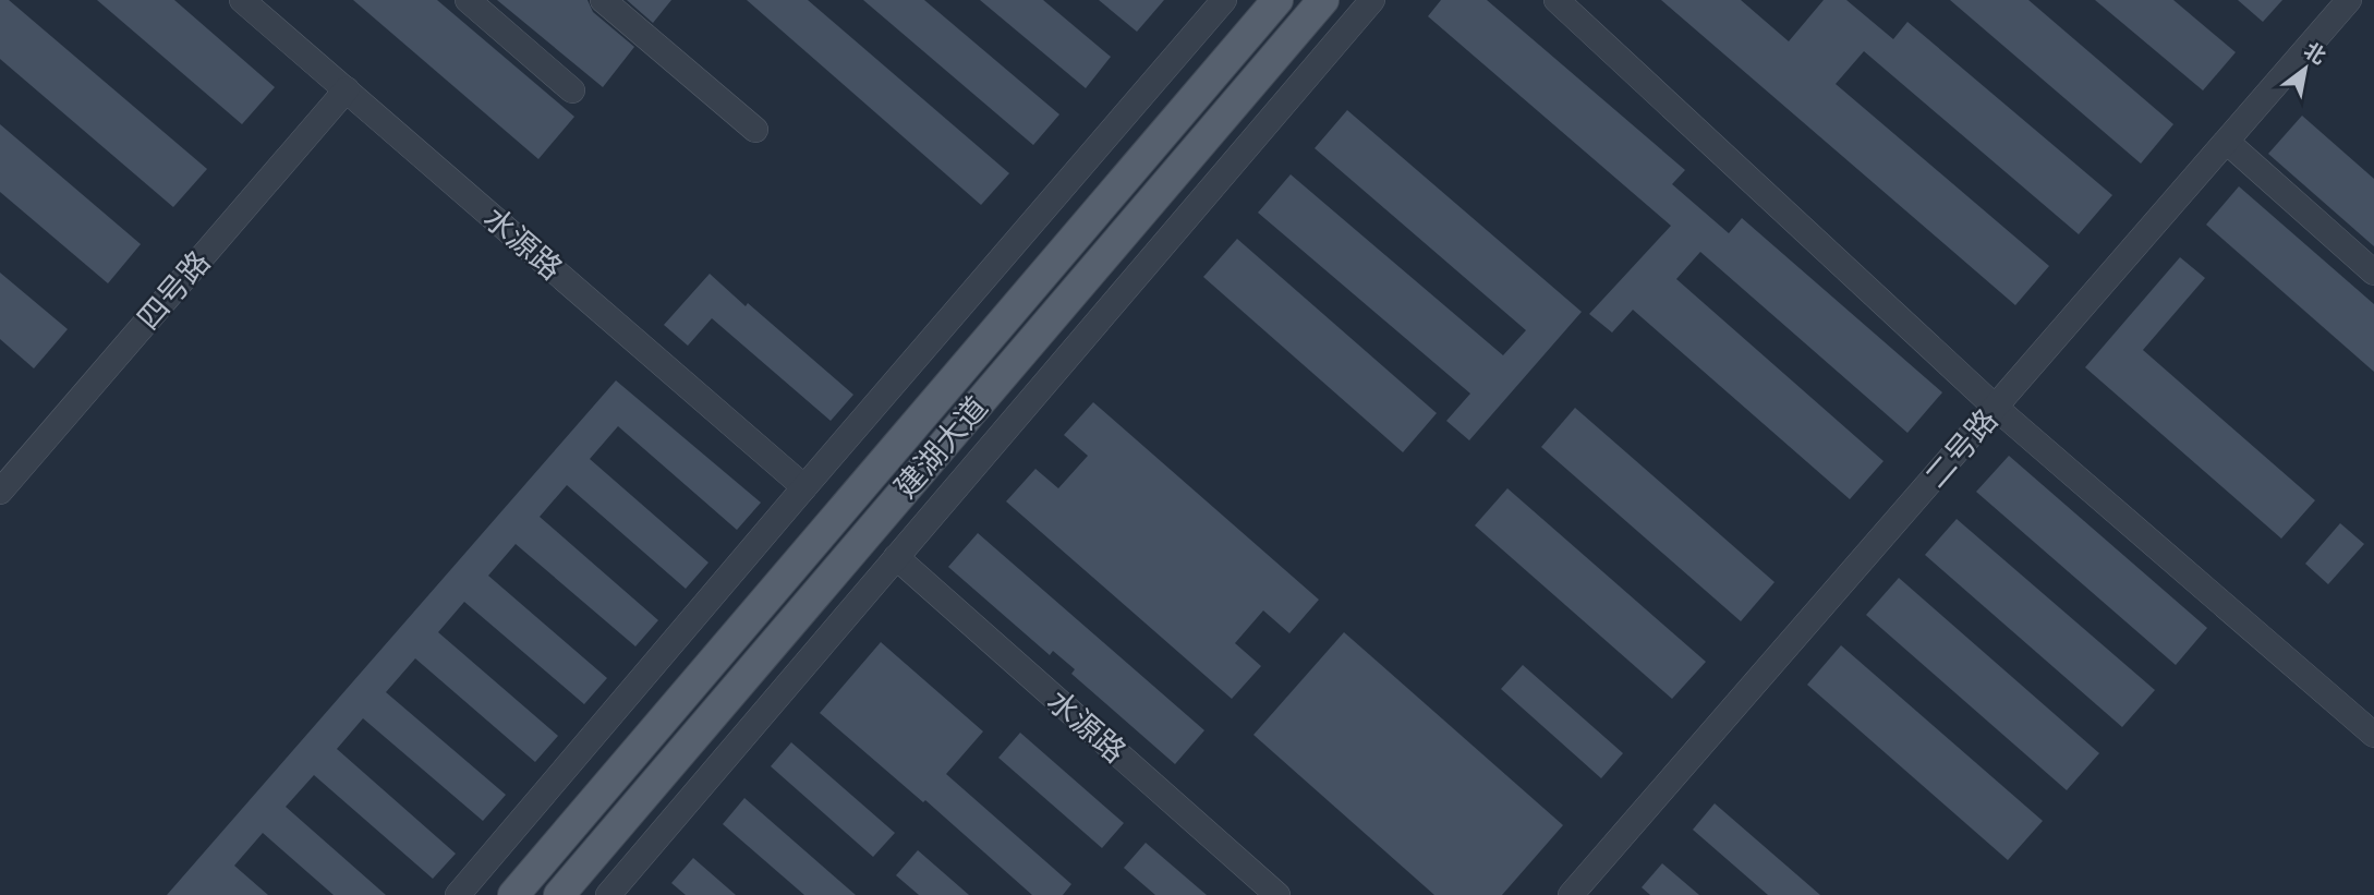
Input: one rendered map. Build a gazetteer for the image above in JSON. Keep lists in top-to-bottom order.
{
  "streets": {
    "main road": ["建湖大道"],
    "street": ["水源路", "四号路", "二号路"]
  },
  "crossings": [
    ["水源路", "四号路"]
  ],
  "north": "top right"
}
